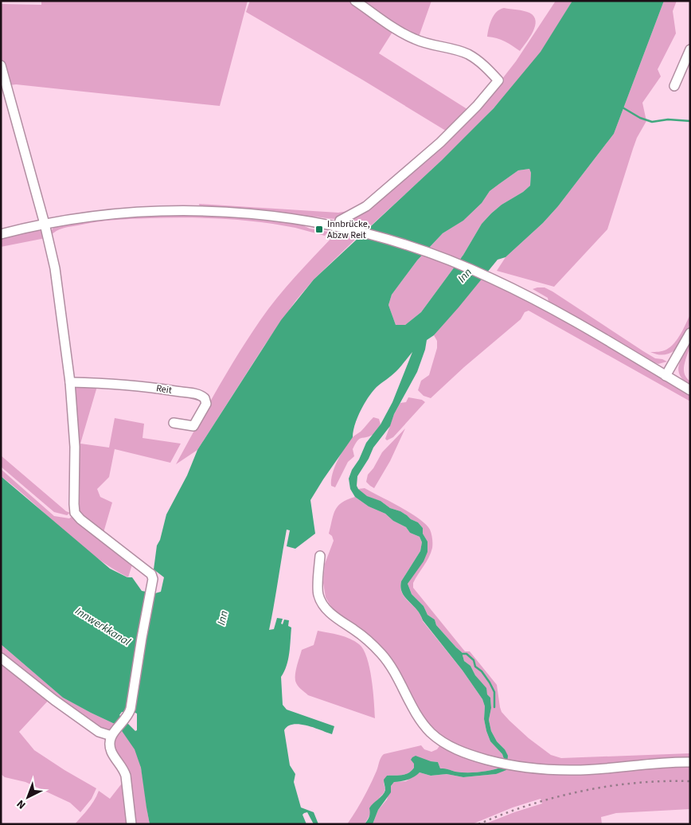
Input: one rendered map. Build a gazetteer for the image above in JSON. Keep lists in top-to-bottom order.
{
  "streets": {
    "street": ["Reit"]
  },
  "water": ["Inn", "Innwerkkanal"],
  "places": {
    "transit": ["Innbrücke, Abzw Reit"]
  },
  "north": "bottom left"
}
